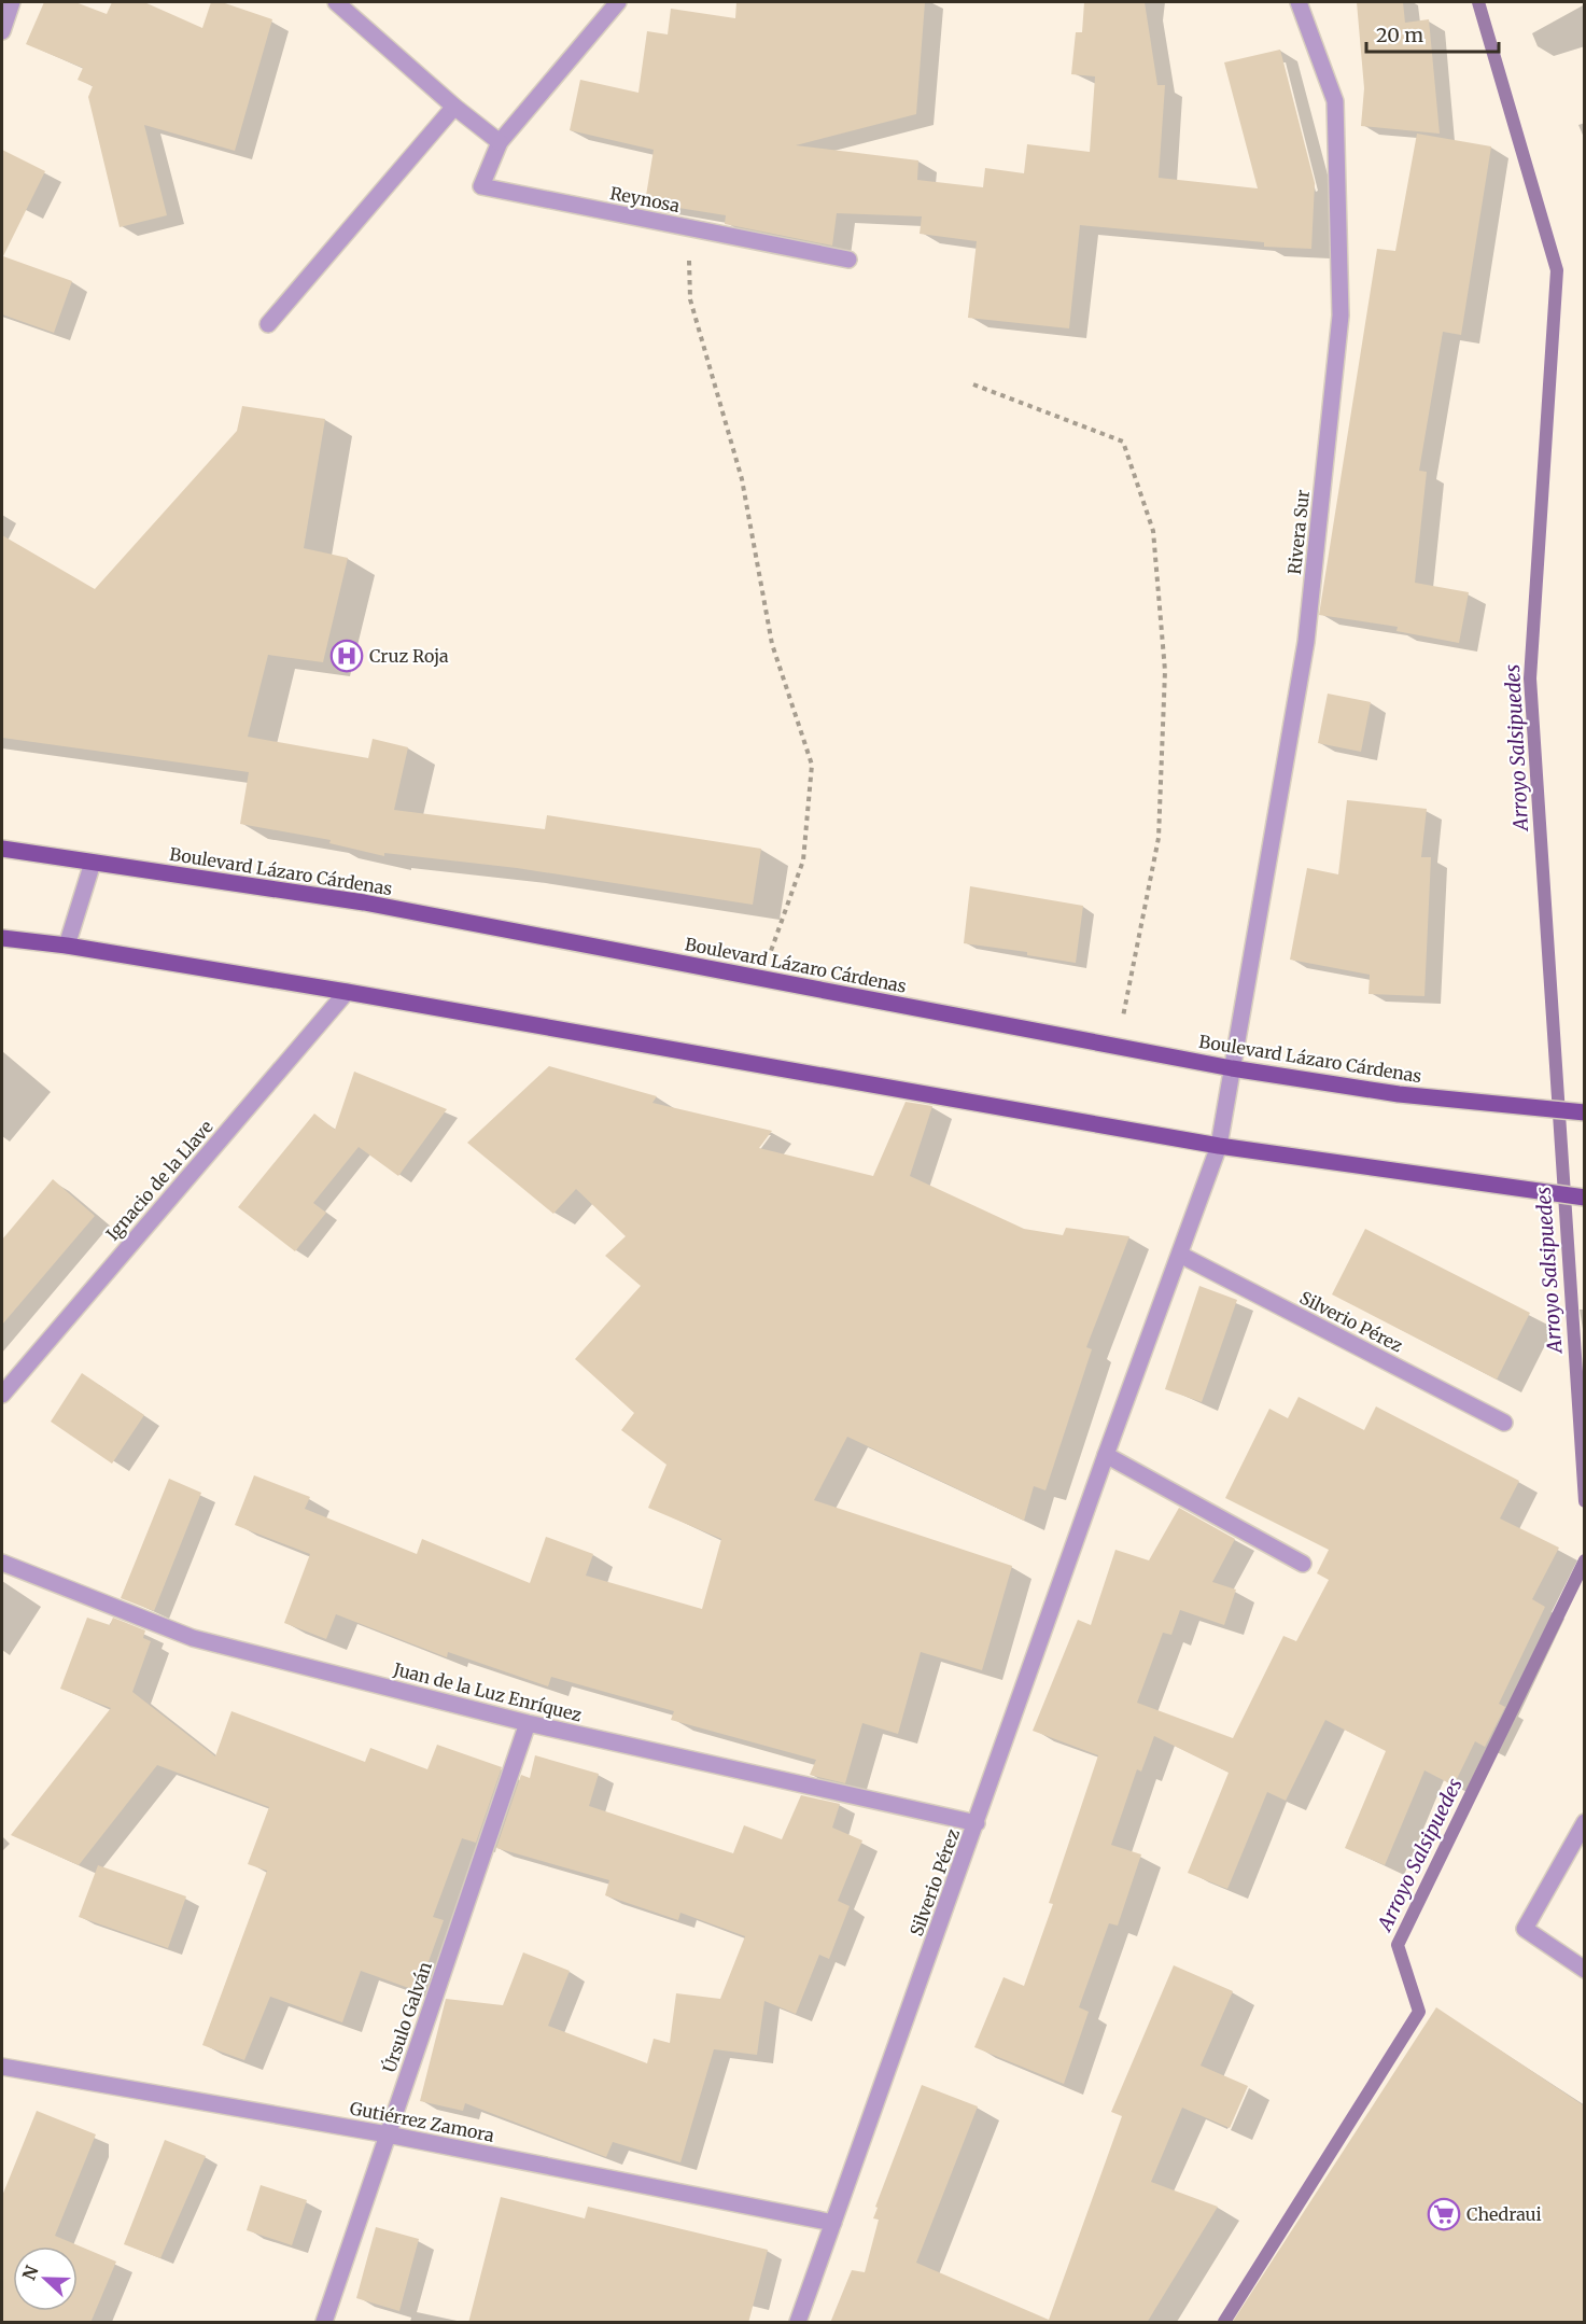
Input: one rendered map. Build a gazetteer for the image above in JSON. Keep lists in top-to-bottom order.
{
  "streets": {
    "main road": ["Boulevard Lázaro Cárdenas"],
    "street": [
      "Reynosa",
      "Rivera Sur",
      "Ignacio de la Llave",
      "Silverio Pérez",
      "Juan de la Luz Enríquez",
      "Úrsulo Galván",
      "Gutiérrez Zamora"
    ]
  },
  "crossings": [
    ["Rivera Sur", "Boulevard Lázaro Cárdenas"],
    ["Rivera Sur", "Silverio Pérez"],
    ["Silverio Pérez", "Juan de la Luz Enríquez"],
    ["Silverio Pérez", "Gutiérrez Zamora"],
    ["Juan de la Luz Enríquez", "Úrsulo Galván"],
    ["Úrsulo Galván", "Gutiérrez Zamora"]
  ],
  "water": ["Arroyo Salsipuedes"],
  "places": {
    "hospital": ["Cruz Roja"],
    "supermarket": ["Chedraui"]
  },
  "scale_bar": "20 m",
  "north": "left"
}
